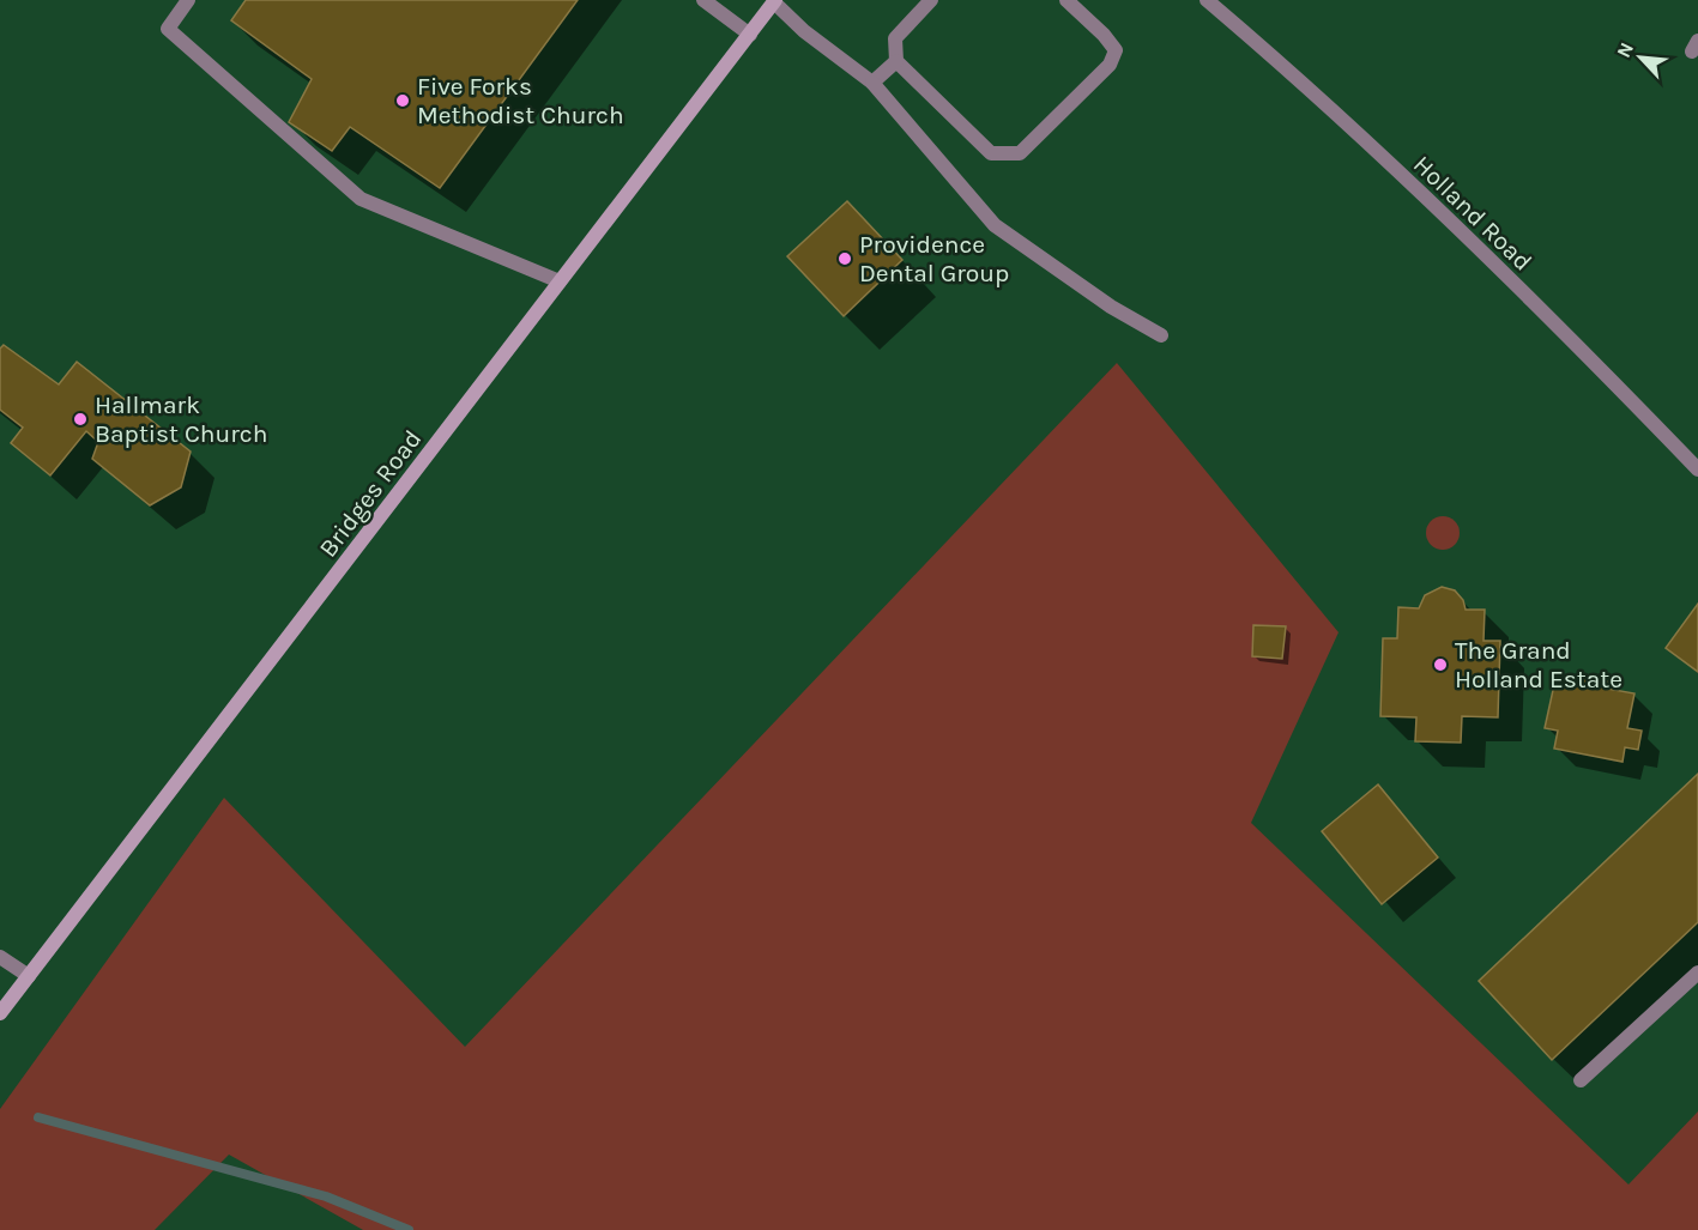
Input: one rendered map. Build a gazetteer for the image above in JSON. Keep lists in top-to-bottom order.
{
  "streets": {
    "main road": ["Bridges Road"],
    "street": ["Holland Road"]
  },
  "places": [
    "Five Forks Methodist Church",
    "Providence Dental Group",
    "Hallmark Baptist Church",
    "The Grand Holland Estate"
  ],
  "north": "top left"
}
